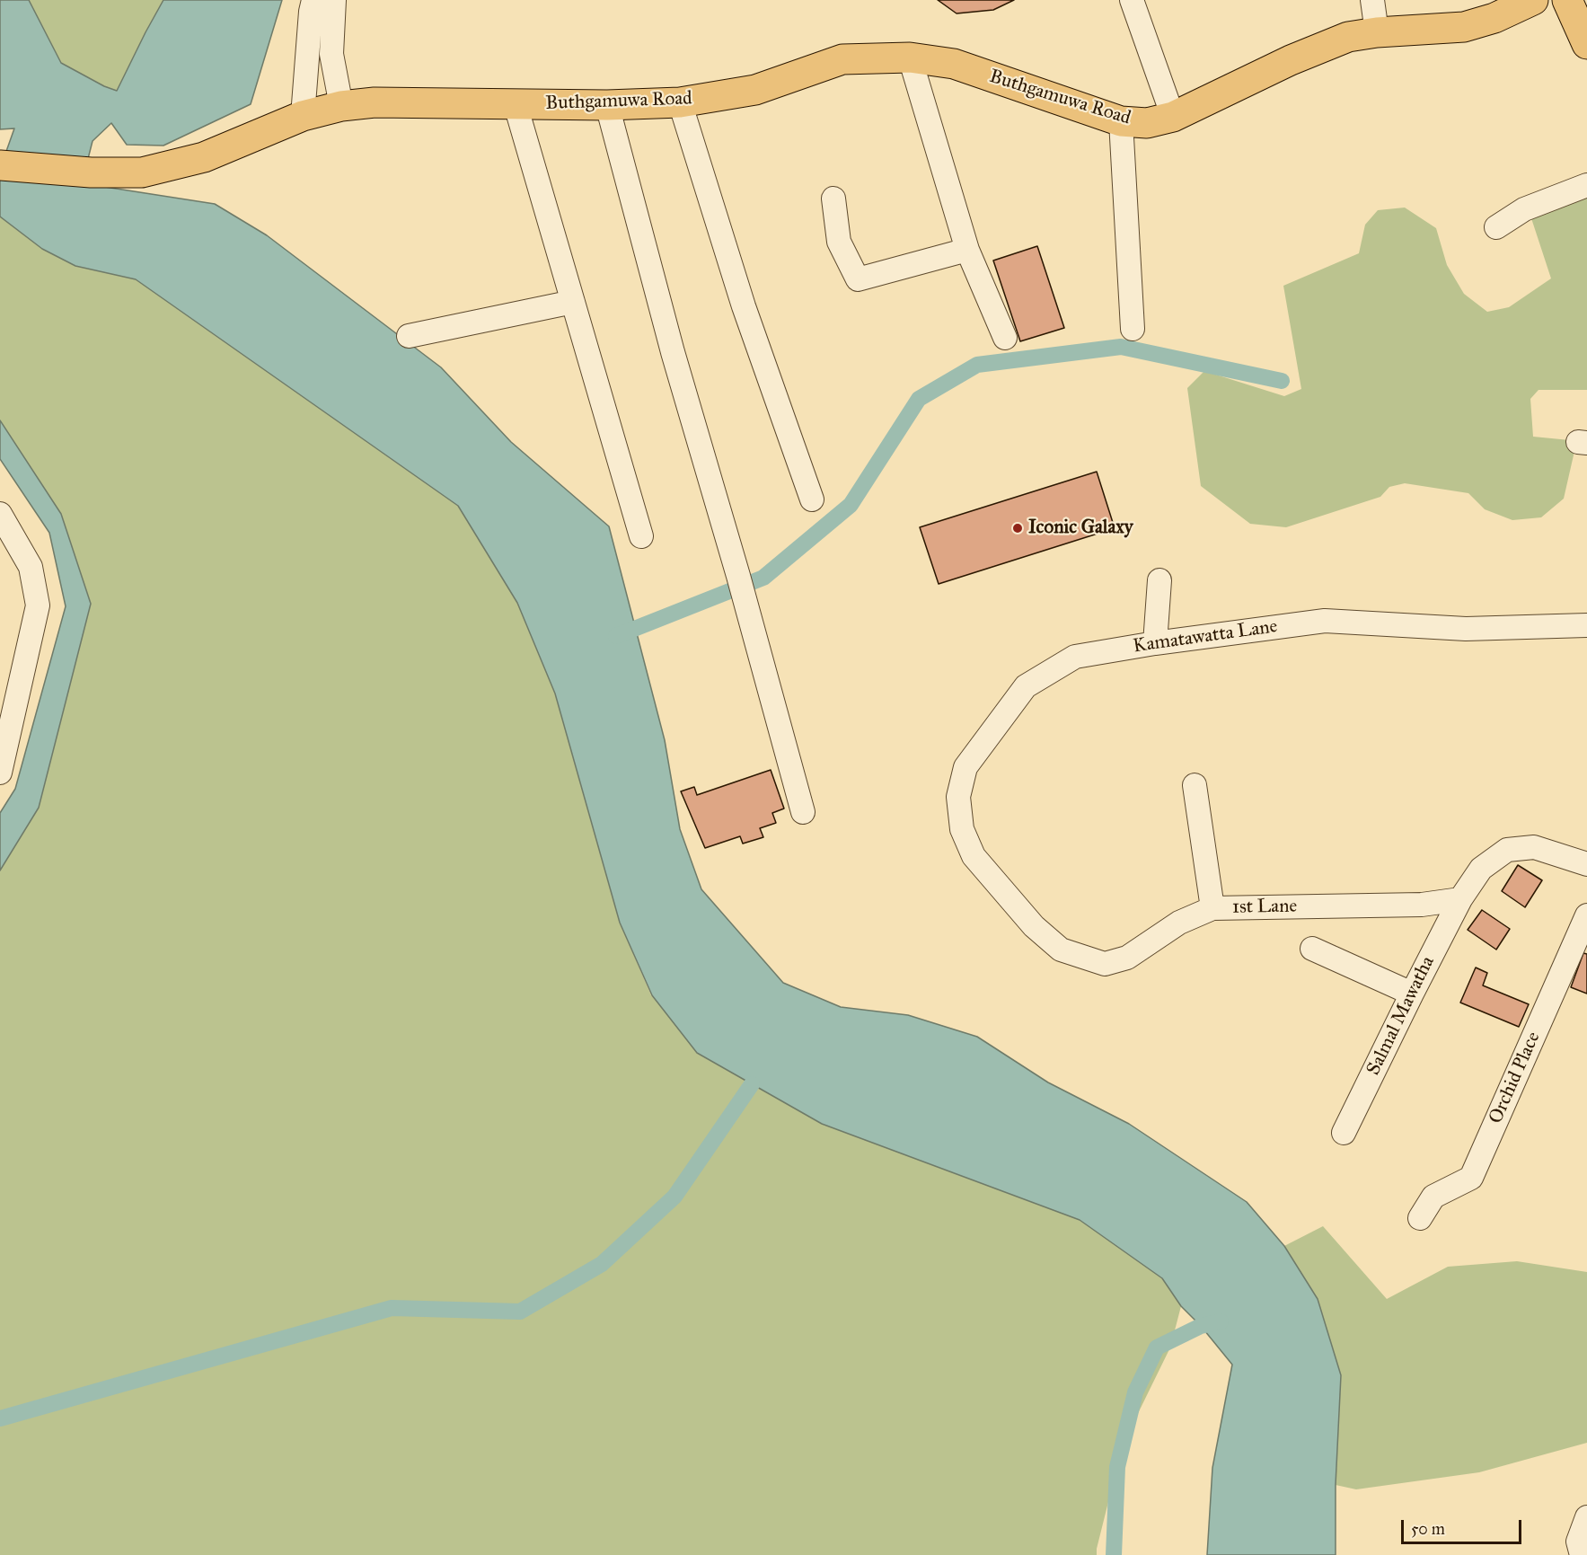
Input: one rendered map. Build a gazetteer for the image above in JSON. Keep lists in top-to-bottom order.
{
  "streets": {
    "main road": ["Buthgamuwa Road"],
    "street": [
      "Kamatawatta Lane",
      "1st Lane",
      "Salmal Mawatha",
      "Orchid Place"
    ]
  },
  "crossings": [
    ["Kamatawatta Lane", "1st Lane"],
    ["1st Lane", "Salmal Mawatha"]
  ],
  "places": ["Iconic Galaxy"],
  "scale_bar": "50 m"
}
